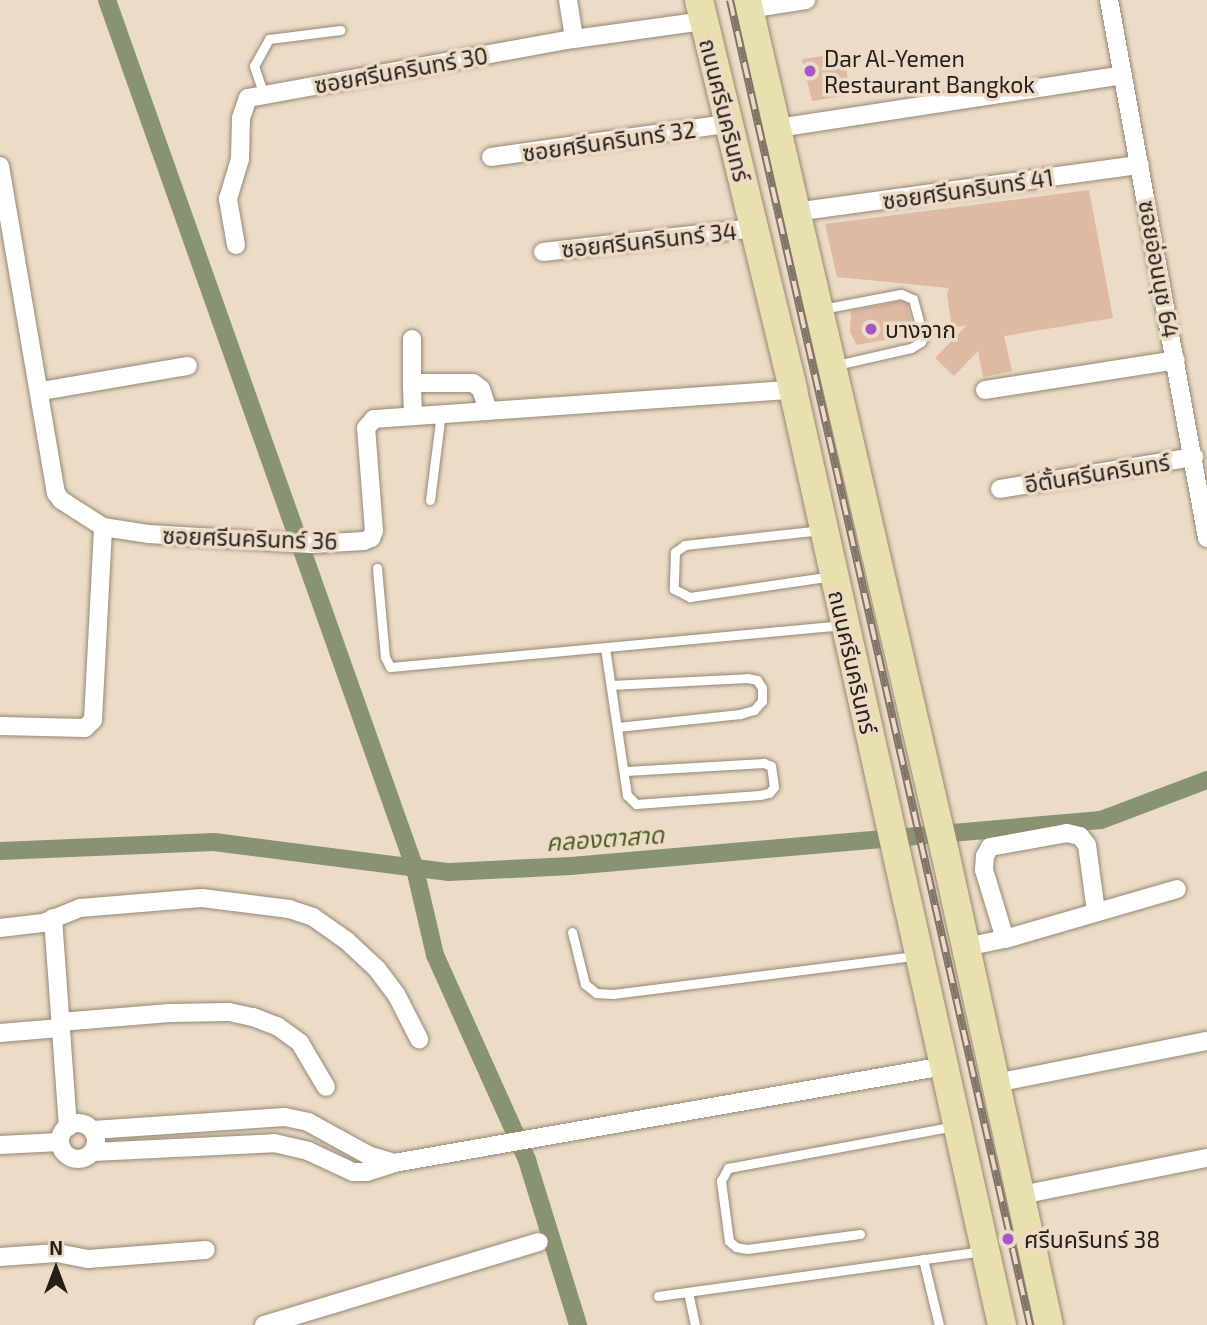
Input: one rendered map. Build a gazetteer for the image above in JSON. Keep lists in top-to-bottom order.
{
  "streets": {
    "main road": ["ถนนศรีนครินทร์"],
    "street": [
      "ซอยศรีนครินทร์ 30",
      "ซอยศรีนครินทร์ 32",
      "ซอยศรีนครินทร์ 41",
      "ซอยศรีนครินทร์ 34",
      "ซอยอ่อนนุช 64",
      "อีตั้นศรีนครินทร์",
      "ซอยศรีนครินทร์ 36"
    ]
  },
  "crossings": [
    ["ซอยศรีนครินทร์ 30", "ถนนศรีนครินทร์"],
    ["ถนนศรีนครินทร์", "ซอยศรีนครินทร์ 32"],
    ["ถนนศรีนครินทร์", "ซอยศรีนครินทร์ 41"],
    ["ถนนศรีนครินทร์", "ซอยศรีนครินทร์ 34"],
    ["ถนนศรีนครินทร์", "ซอยศรีนครินทร์ 36"],
    ["ซอยศรีนครินทร์ 41", "ซอยอ่อนนุช 64"],
    ["ซอยอ่อนนุช 64", "อีตั้นศรีนครินทร์"]
  ],
  "water": ["คลองตาสาด"],
  "places": ["Dar Al-Yemen Restaurant Bangkok", "บางจาก", "ศรีนครินทร์ 38"],
  "north": "top"
}
